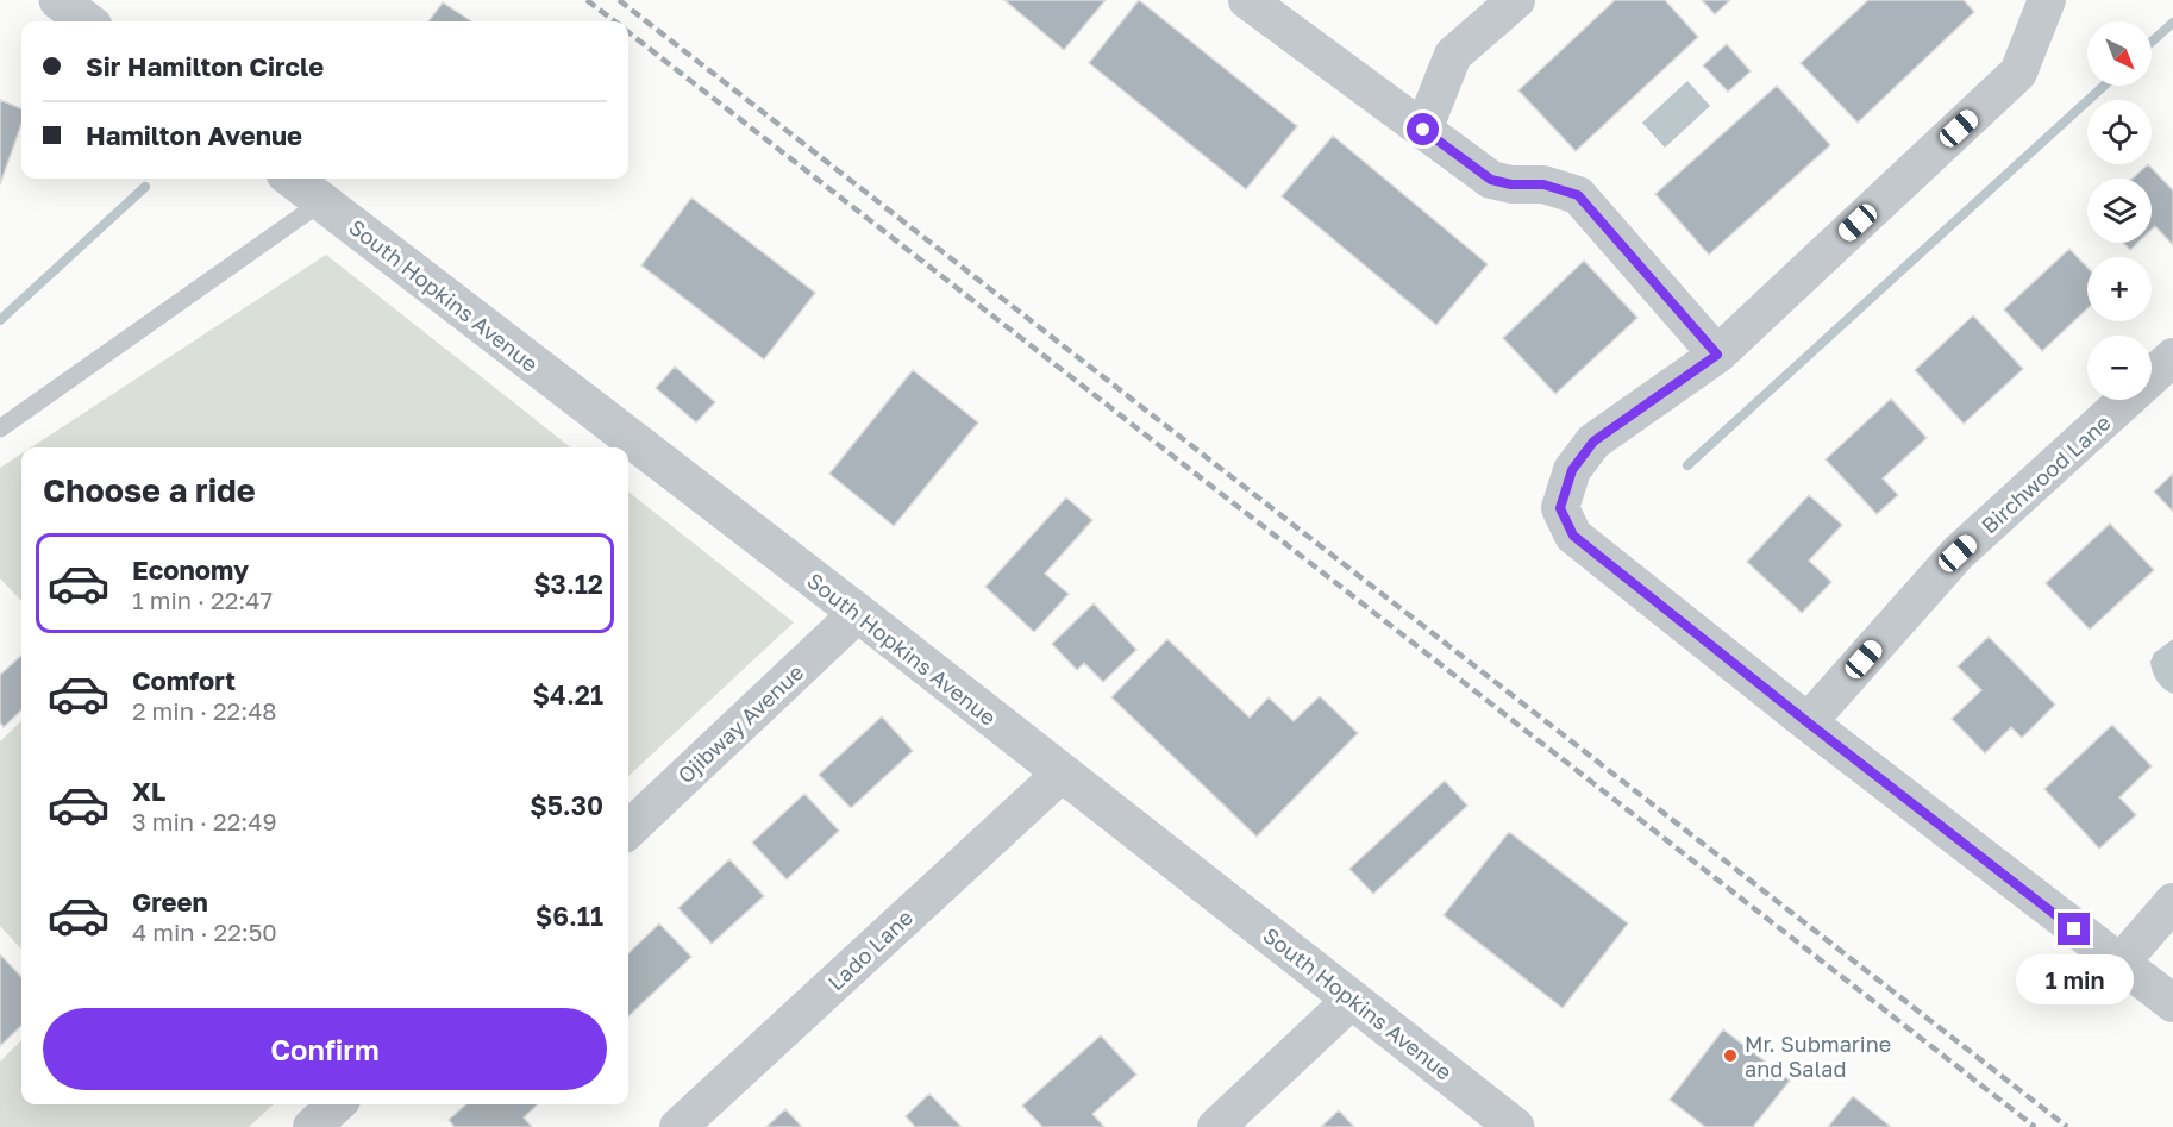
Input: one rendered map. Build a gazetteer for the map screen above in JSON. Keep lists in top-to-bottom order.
{
  "streets": {
    "street": [
      "South Hopkins Avenue",
      "Birchwood Lane",
      "Ojibway Avenue",
      "Lado Lane"
    ]
  },
  "crossings": [
    ["South Hopkins Avenue", "Ojibway Avenue"],
    ["South Hopkins Avenue", "Lado Lane"]
  ],
  "places": ["Mr. Submarine and Salad"],
  "north": "bottom right",
  "page": {
    "map_buttons": ["+", "−"],
    "banner": ["Sir Hamilton Circle", "Hamilton Avenue"],
    "heading": "Choose a ride",
    "list": [
      {
        "name": "Economy",
        "note": "1 min · 22:47",
        "value": "$3.12"
      },
      {
        "name": "Comfort",
        "note": "2 min · 22:48",
        "value": "$4.21"
      },
      {
        "name": "XL",
        "note": "3 min · 22:49",
        "value": "$5.30"
      },
      {
        "name": "Green",
        "note": "4 min · 22:50",
        "value": "$6.11"
      }
    ],
    "bubble": "1 min",
    "buttons": "Confirm"
  }
}
